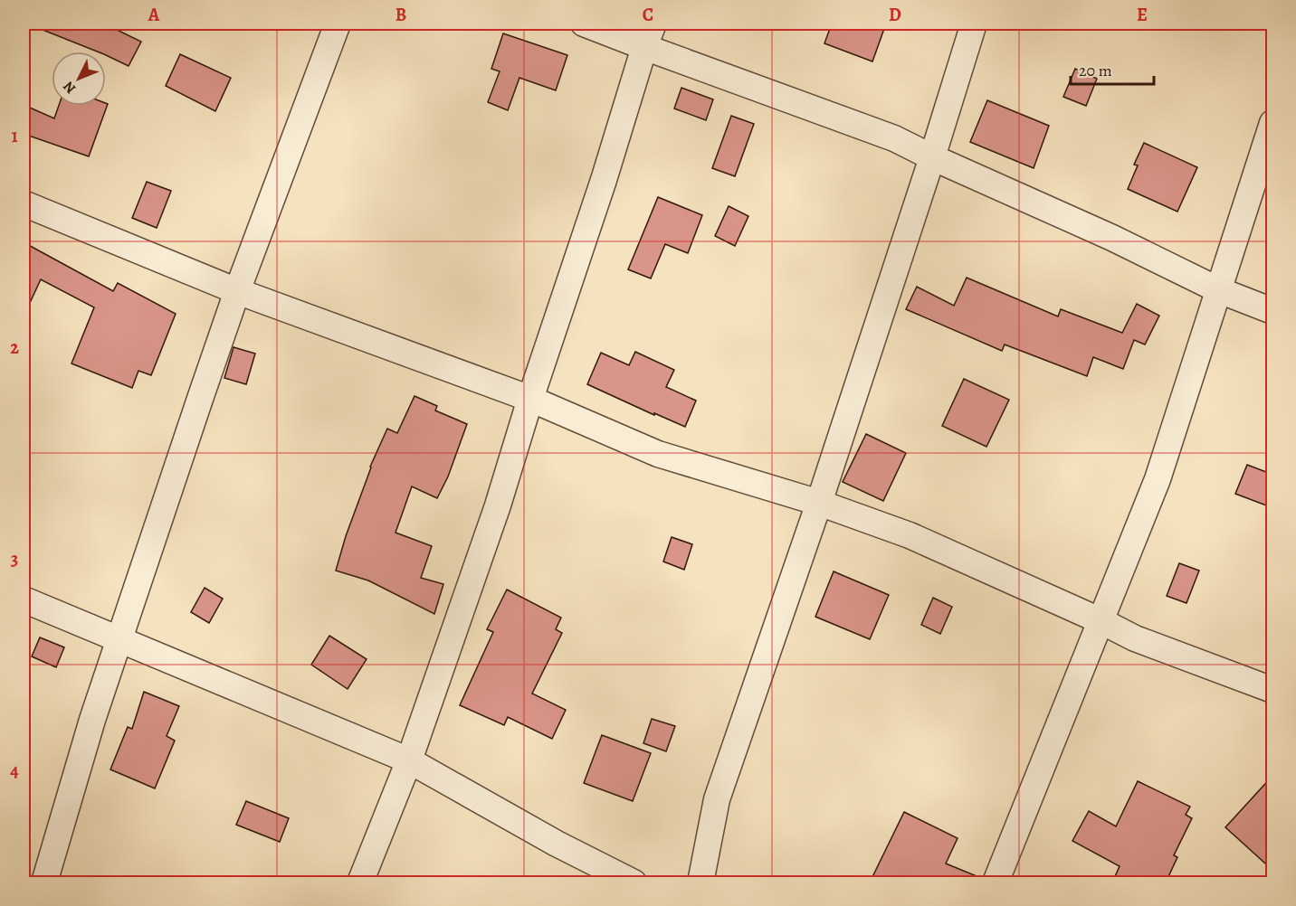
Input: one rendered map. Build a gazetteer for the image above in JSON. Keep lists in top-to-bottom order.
{
  "scale_bar": "20 m",
  "north": "bottom left",
  "grid": {
    "columns": [
      "A",
      "B",
      "C",
      "D",
      "E"
    ],
    "rows": [
      "1",
      "2",
      "3",
      "4"
    ]
  }
}
